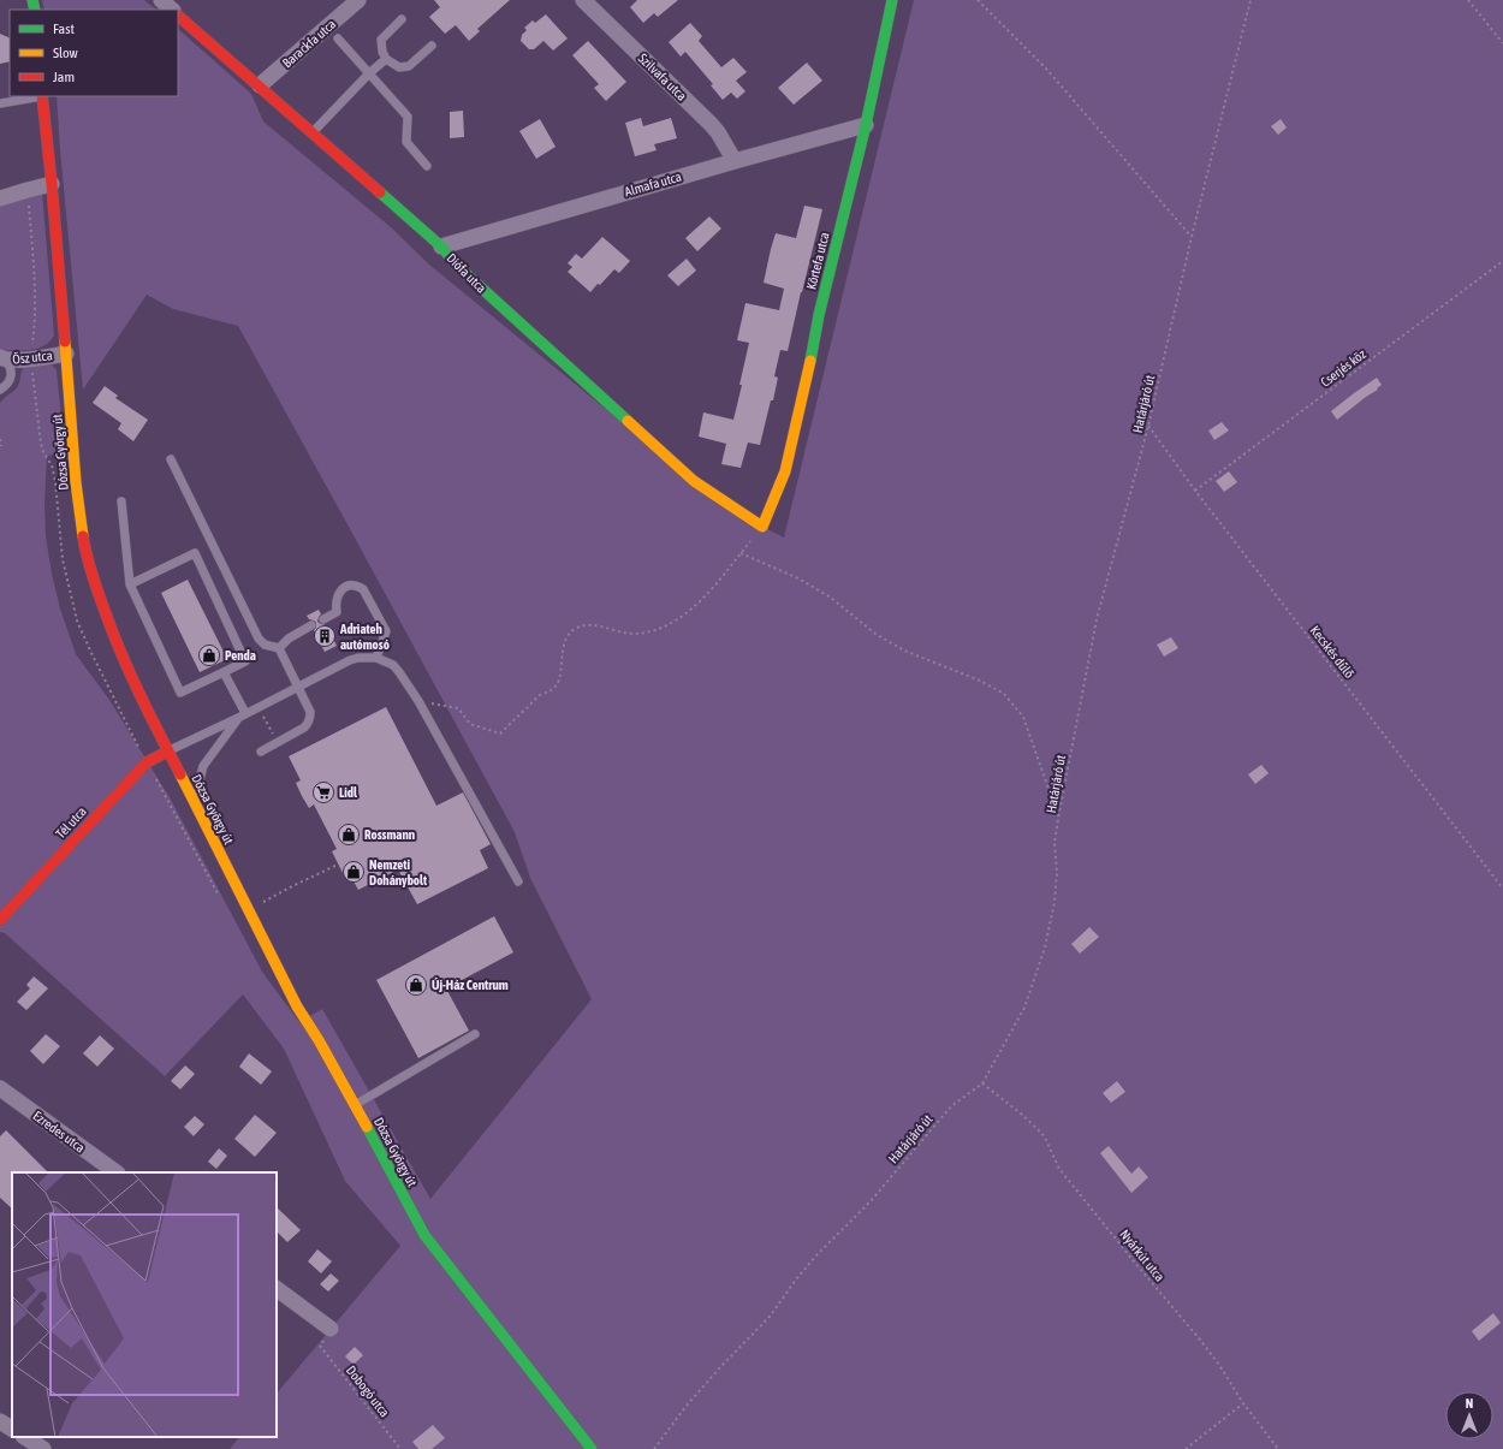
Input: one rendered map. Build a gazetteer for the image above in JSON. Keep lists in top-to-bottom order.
{
  "streets": {
    "street": [
      "Barackfa utca",
      "Szilvafa utca",
      "Almafa utca",
      "Körtefa utca",
      "Diófa utca",
      "Ősz utca",
      "Dózsa György út",
      "Tél utca",
      "Ezredes utca"
    ],
    "path": [
      "Cserjés köz",
      "Határjáró út",
      "Kecskés dűlő",
      "Nyárkút utca",
      "Dobogó utca"
    ]
  },
  "crossings": [
    ["Barackfa utca", "Diófa utca"],
    ["Szilvafa utca", "Almafa utca"],
    ["Almafa utca", "Körtefa utca"],
    ["Almafa utca", "Diófa utca"],
    ["Körtefa utca", "Diófa utca"],
    ["Ősz utca", "Dózsa György út"],
    ["Cserjés köz", "Kecskés dűlő"],
    ["Határjáró út", "Kecskés dűlő"],
    ["Határjáró út", "Nyárkút utca"],
    ["Dózsa György út", "Tél utca"]
  ],
  "places": {
    "building": ["Adriateh autómosó"],
    "shop": [
      "Penda",
      "Rossmann",
      "Nemzeti Dohánybolt",
      "Új-Ház Centrum"
    ],
    "supermarket": ["Lidl"]
  },
  "legend": ["Fast", "Slow", "Jam"],
  "north": "top"
}
